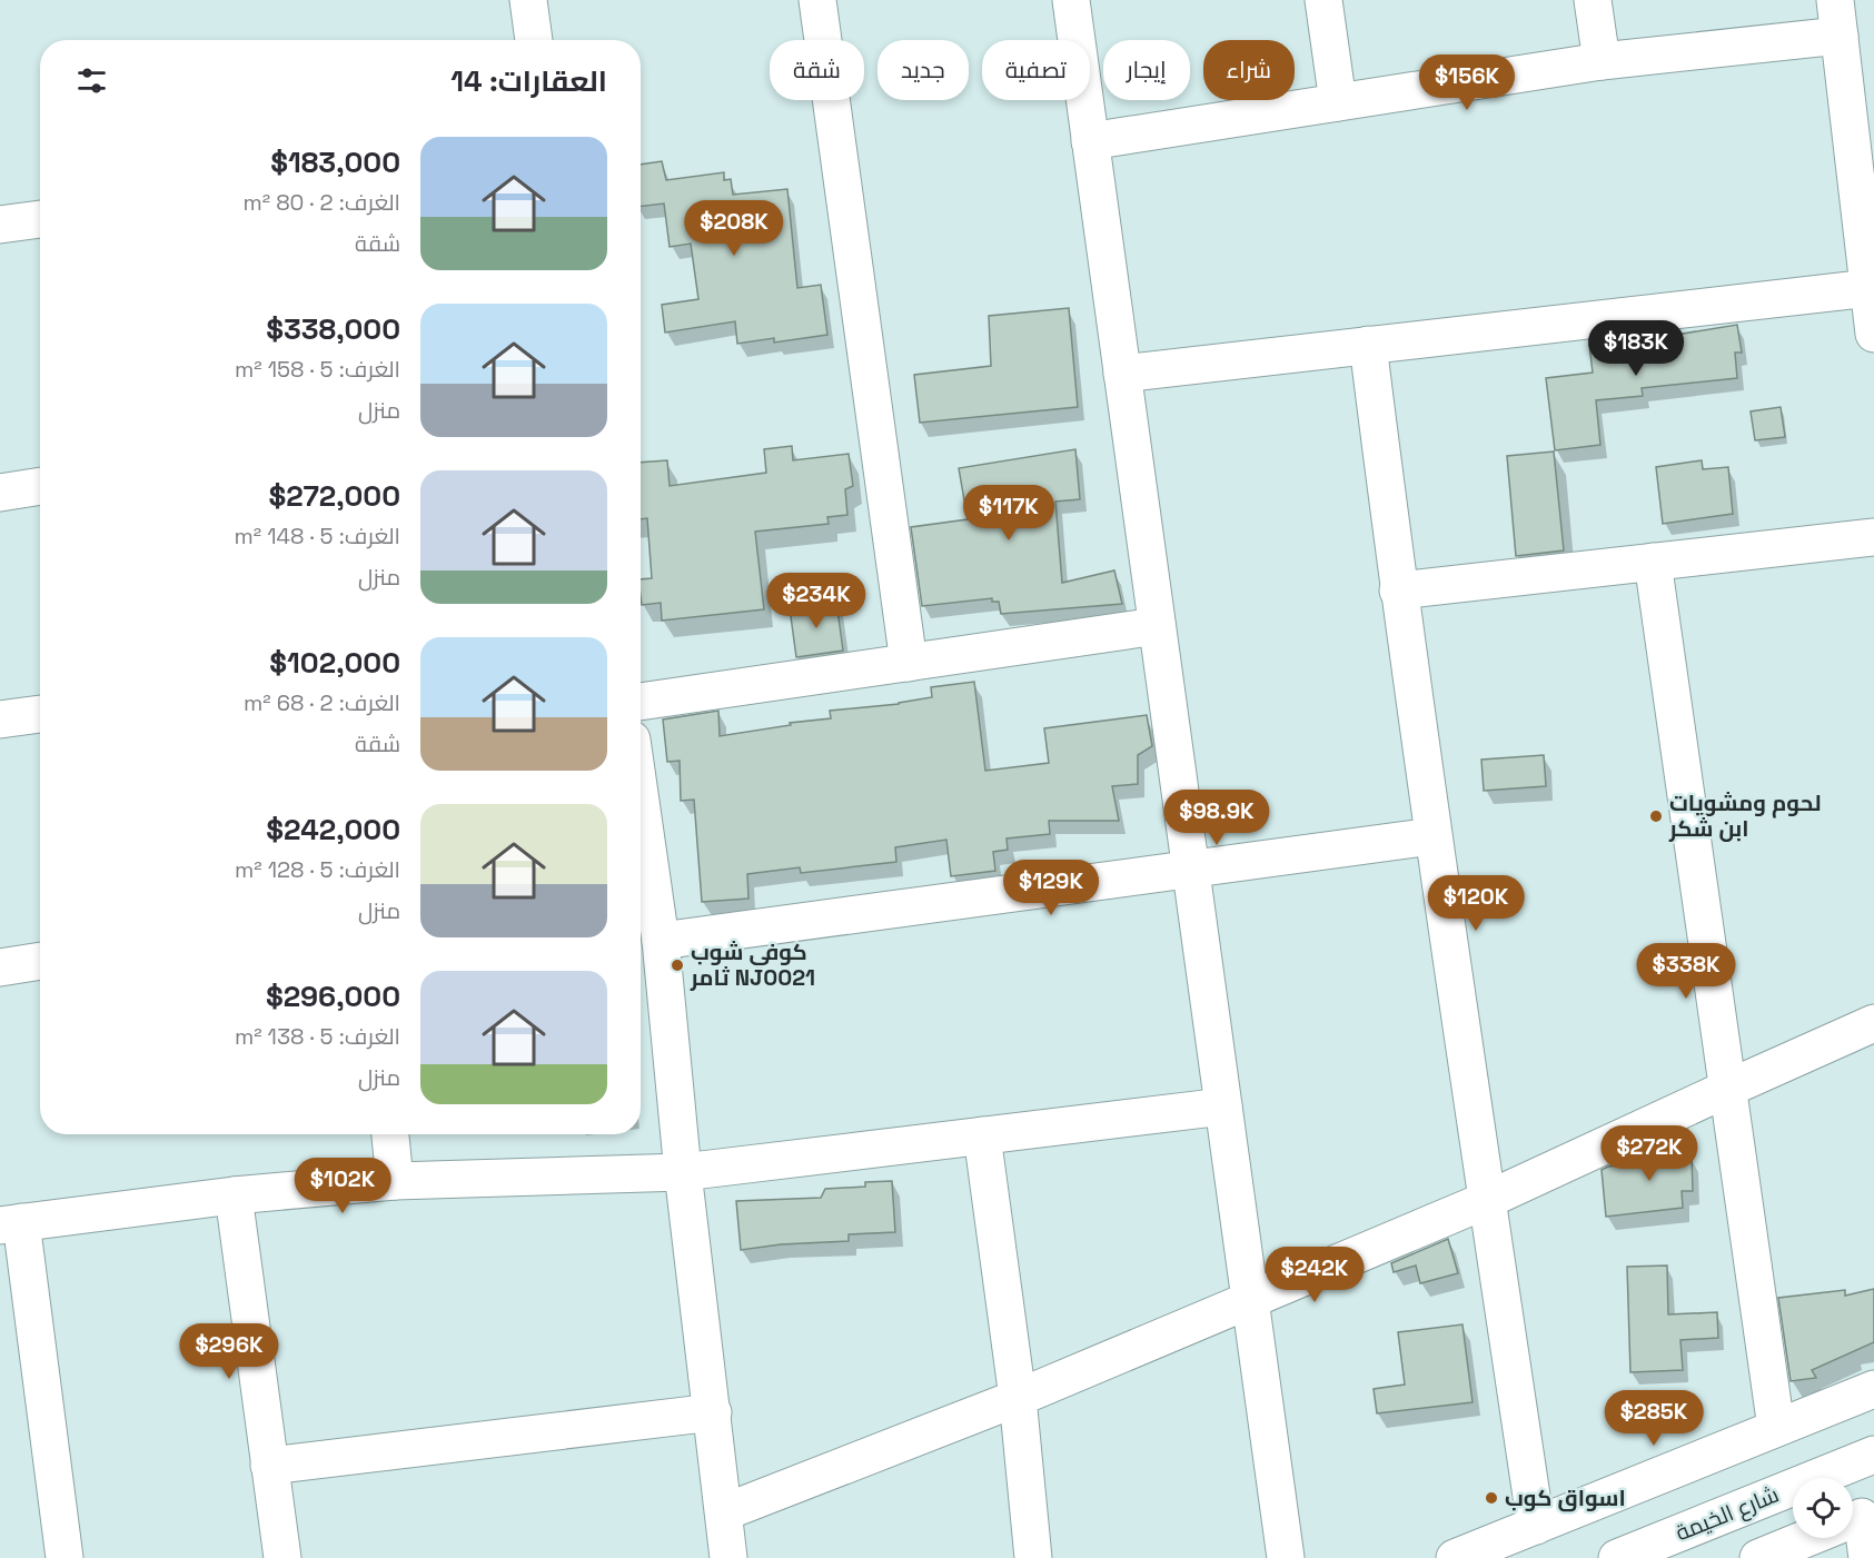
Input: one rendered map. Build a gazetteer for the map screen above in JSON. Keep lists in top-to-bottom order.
{
  "streets": {
    "street": ["شارع الخيمة"]
  },
  "places": ["لحوم ومشويات ابن شكر", "كوفي شوب ثامر NJ0021", "اسواق كوب"],
  "page": {
    "chip": [
      "شراء",
      "إيجار",
      "تصفية",
      "جديد",
      "شقة"
    ],
    "heading": "العقارات: 14",
    "price": [
      "$156K",
      "$208K",
      "$183K",
      "$117K",
      "$234K",
      "$98.9K",
      "$129K",
      "$120K",
      "$338K",
      "$272K",
      "$102K",
      "$242K",
      "$296K",
      "$285K"
    ],
    "list": [
      {
        "name": "$183,000",
        "note": "الغرف: 2 · 80 m² · شقة"
      },
      {
        "name": "$338,000",
        "note": "الغرف: 5 · 158 m² · منزل"
      },
      {
        "name": "$272,000",
        "note": "الغرف: 5 · 148 m² · منزل"
      },
      {
        "name": "$102,000",
        "note": "الغرف: 2 · 68 m² · شقة"
      },
      {
        "name": "$242,000",
        "note": "الغرف: 5 · 128 m² · منزل"
      },
      {
        "name": "$296,000",
        "note": "الغرف: 5 · 138 m² · منزل"
      }
    ]
  }
}
